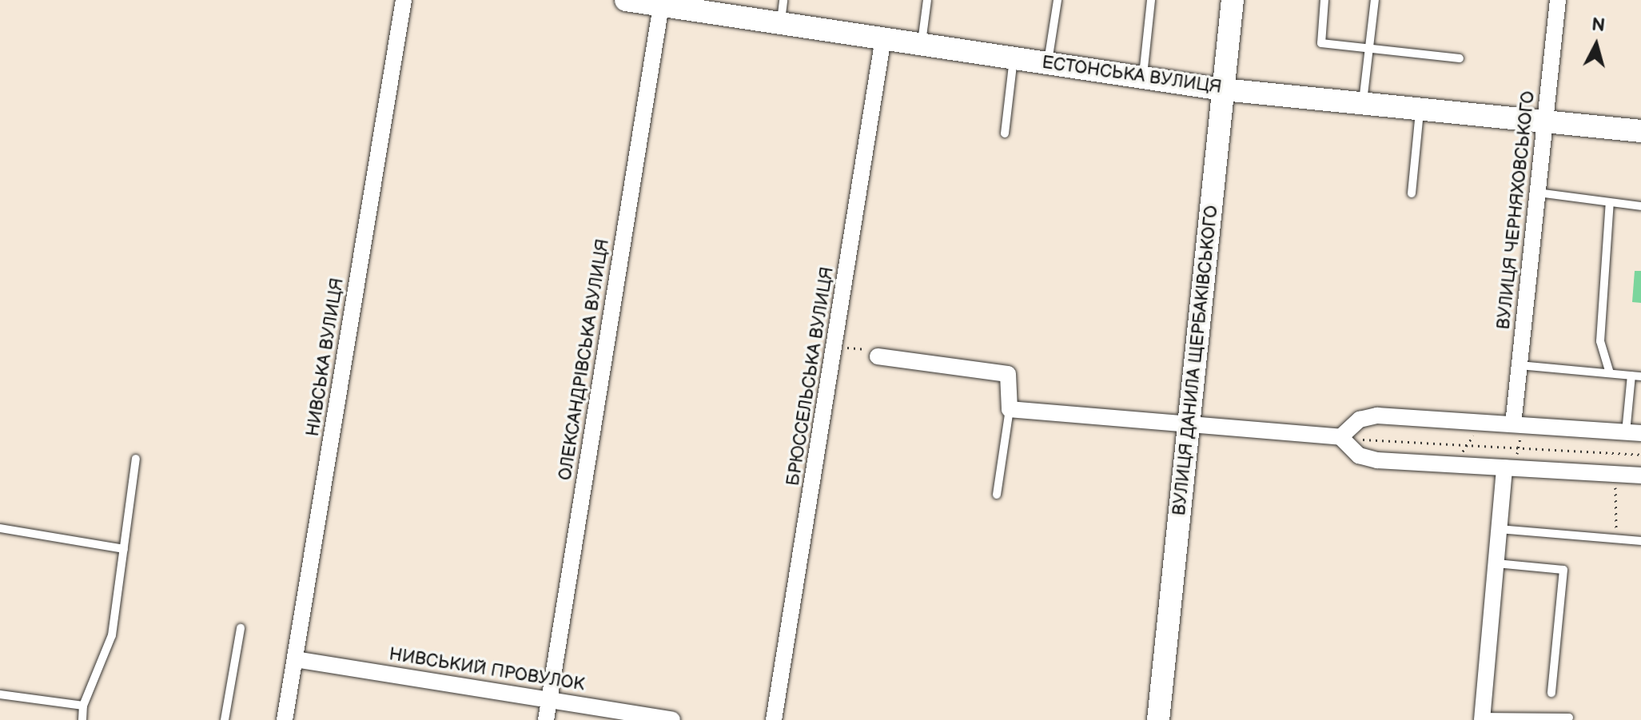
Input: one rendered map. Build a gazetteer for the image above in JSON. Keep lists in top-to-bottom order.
{
  "streets": {
    "street": [
      "ЕСТОНСЬКА ВУЛИЦЯ",
      "ВУЛИЦЯ ЧЕРНЯХОВСЬКОГО",
      "НИВСЬКА ВУЛИЦЯ",
      "ОЛЕКСАНДРІВСЬКА ВУЛИЦЯ",
      "ВУЛИЦЯ ДАНИЛА ЩЕРБАКІВСЬКОГО",
      "БРЮССЕЛЬСЬКА ВУЛИЦЯ",
      "НИВСЬКИЙ ПРОВУЛОК"
    ]
  },
  "crossings": [
    ["ЕСТОНСЬКА ВУЛИЦЯ", "ВУЛИЦЯ ЧЕРНЯХОВСЬКОГО"],
    ["ЕСТОНСЬКА ВУЛИЦЯ", "ОЛЕКСАНДРІВСЬКА ВУЛИЦЯ"],
    ["ЕСТОНСЬКА ВУЛИЦЯ", "ВУЛИЦЯ ДАНИЛА ЩЕРБАКІВСЬКОГО"],
    ["ЕСТОНСЬКА ВУЛИЦЯ", "БРЮССЕЛЬСЬКА ВУЛИЦЯ"],
    ["НИВСЬКА ВУЛИЦЯ", "НИВСЬКИЙ ПРОВУЛОК"],
    ["ОЛЕКСАНДРІВСЬКА ВУЛИЦЯ", "НИВСЬКИЙ ПРОВУЛОК"]
  ],
  "north": "top"
}
